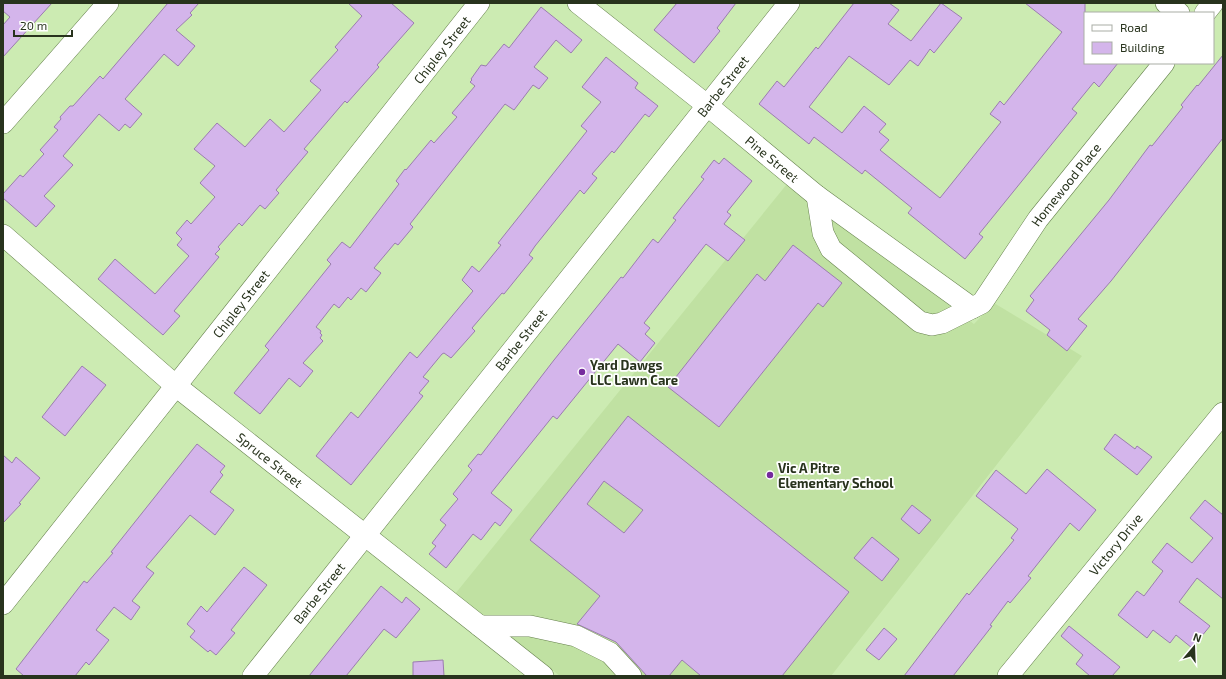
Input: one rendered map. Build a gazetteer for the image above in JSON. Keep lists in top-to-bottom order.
{
  "streets": {
    "street": [
      "Chipley Street",
      "Barbe Street",
      "Pine Street",
      "Homewood Place",
      "Spruce Street",
      "Victory Drive"
    ]
  },
  "crossings": [
    ["Chipley Street", "Spruce Street"],
    ["Barbe Street", "Pine Street"],
    ["Barbe Street", "Spruce Street"],
    ["Pine Street", "Homewood Place"]
  ],
  "places": ["Yard Dawgs LLC Lawn Care", "Vic A Pitre Elementary School"],
  "legend": ["Road", "Building"],
  "scale_bar": "20 m",
  "north": "top"
}
